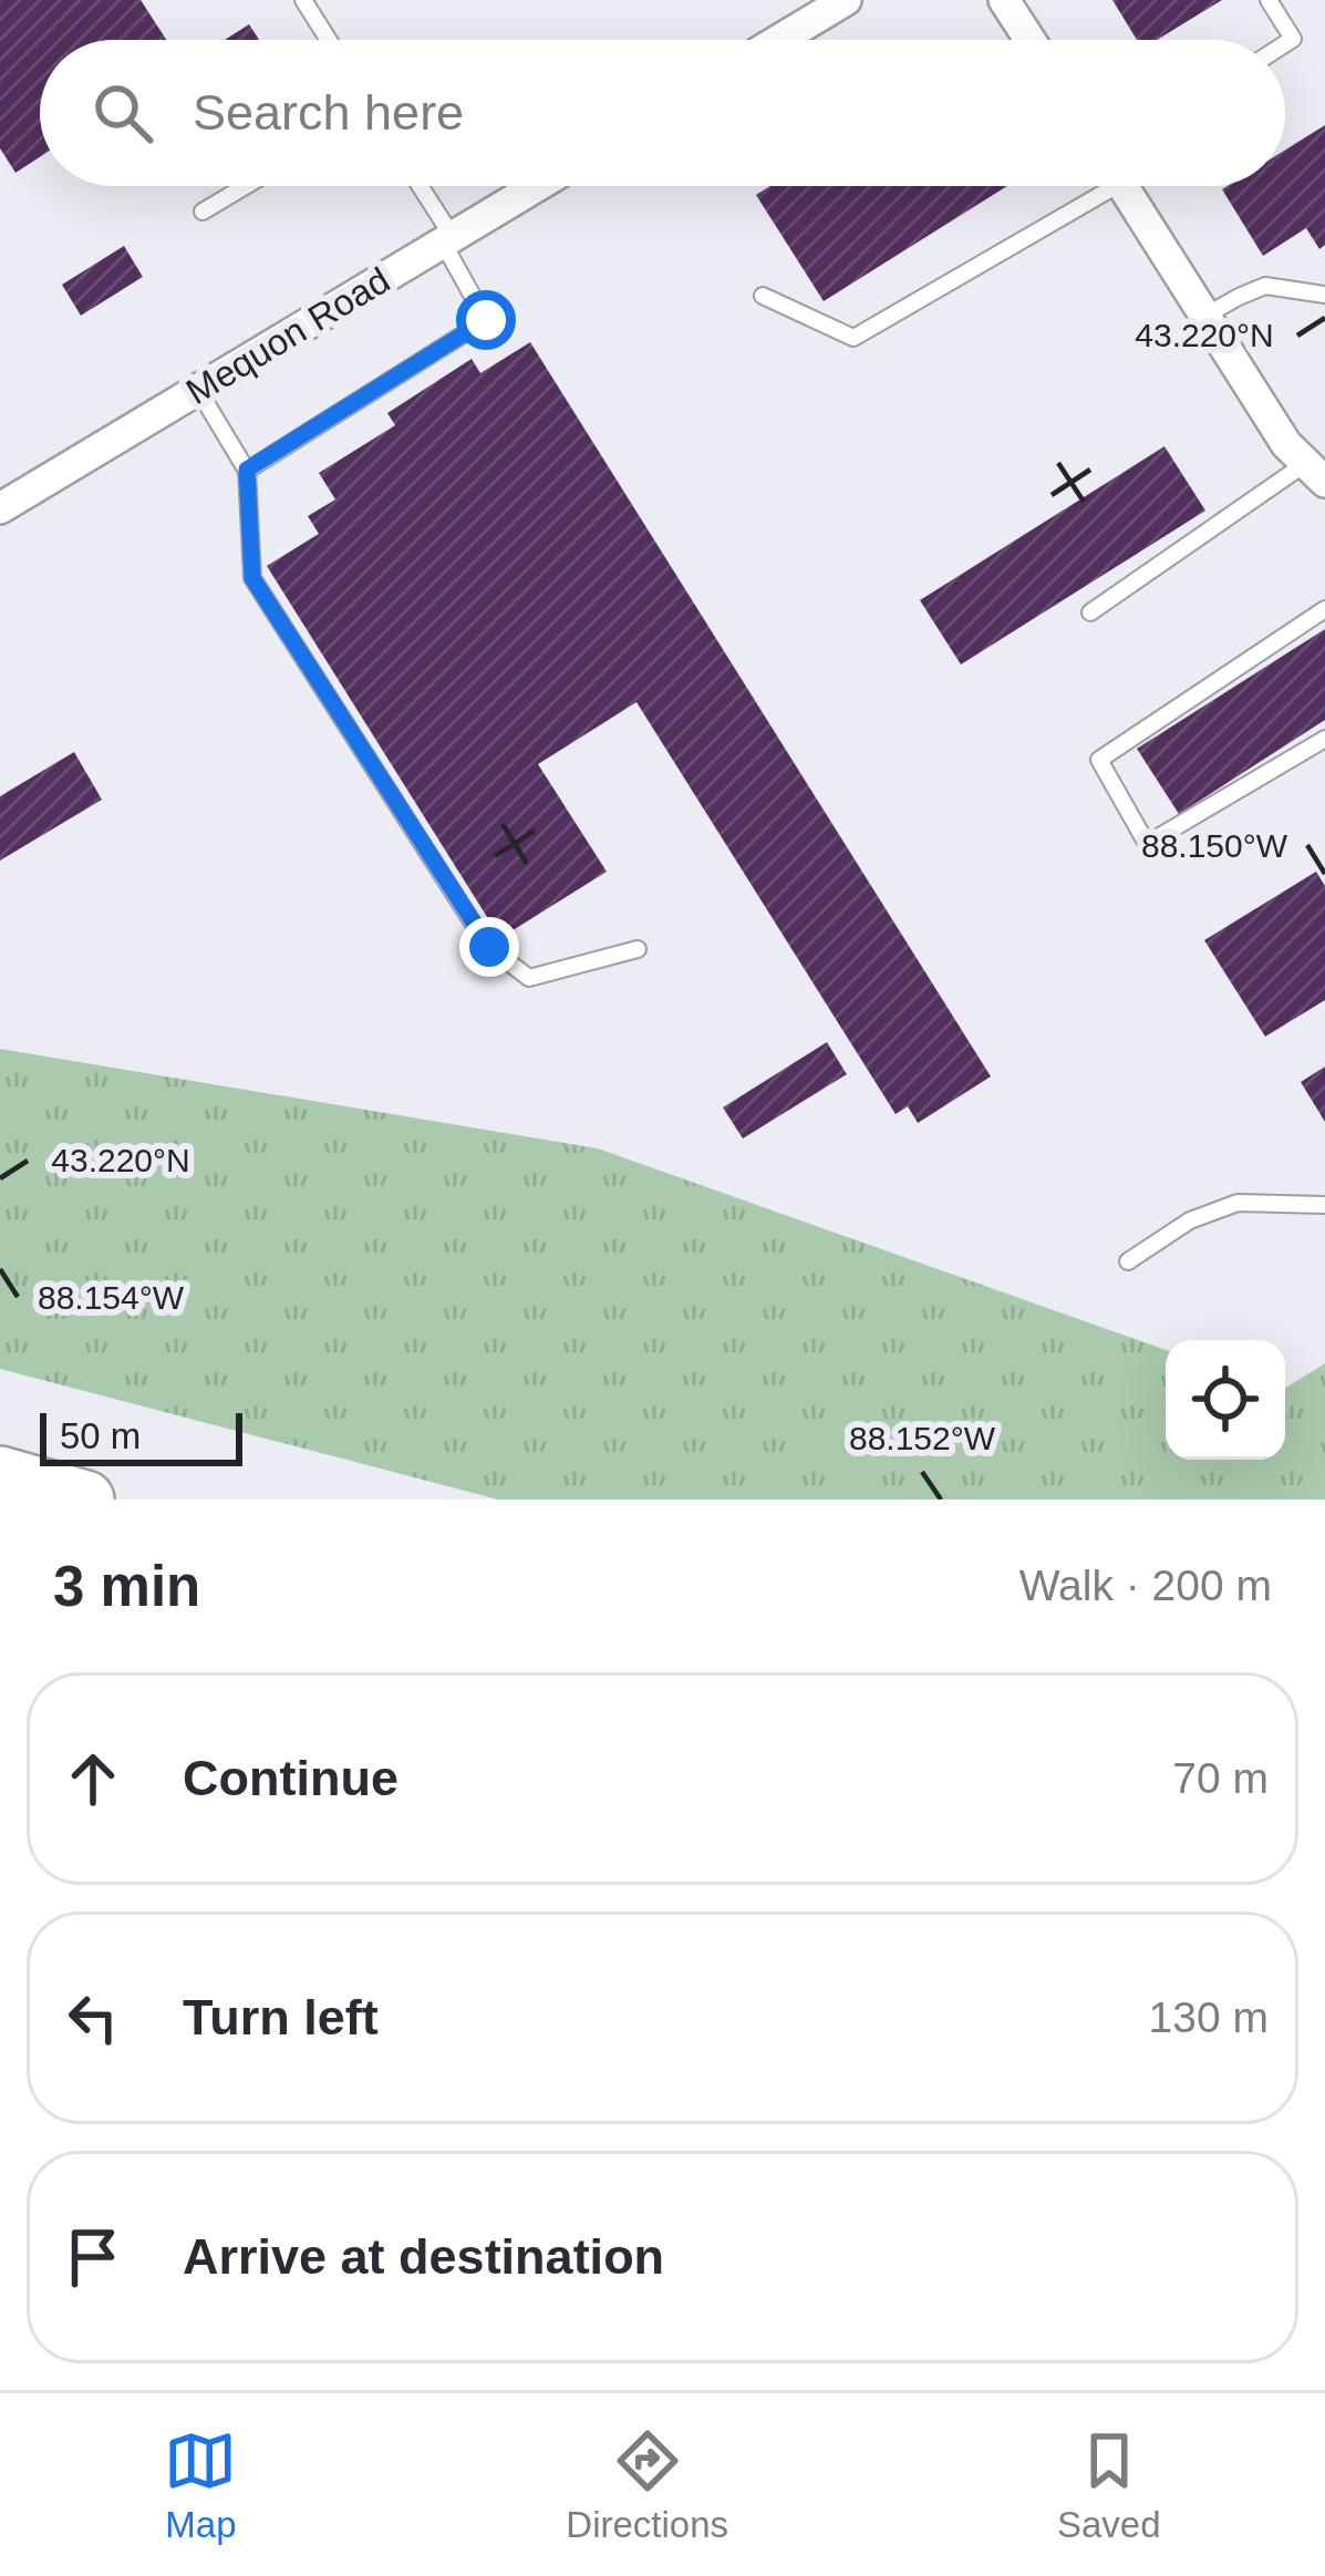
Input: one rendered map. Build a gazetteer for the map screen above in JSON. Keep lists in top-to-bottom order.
{
  "streets": {
    "street": ["Mequon Road"]
  },
  "scale_bar": "50 m",
  "page": {
    "search": "Search here",
    "scale": "50 m",
    "heading": ["3 min", "Walk · 200 m"],
    "list": [
      ["Continue", "70 m"],
      ["Turn left", "130 m"],
      "Arrive at destination"
    ],
    "nav": ["Map", "Directions", "Saved"]
  },
  "coordinates": [
    "43.220°N",
    "88.150°W",
    "88.154°W",
    "88.152°W"
  ]
}
